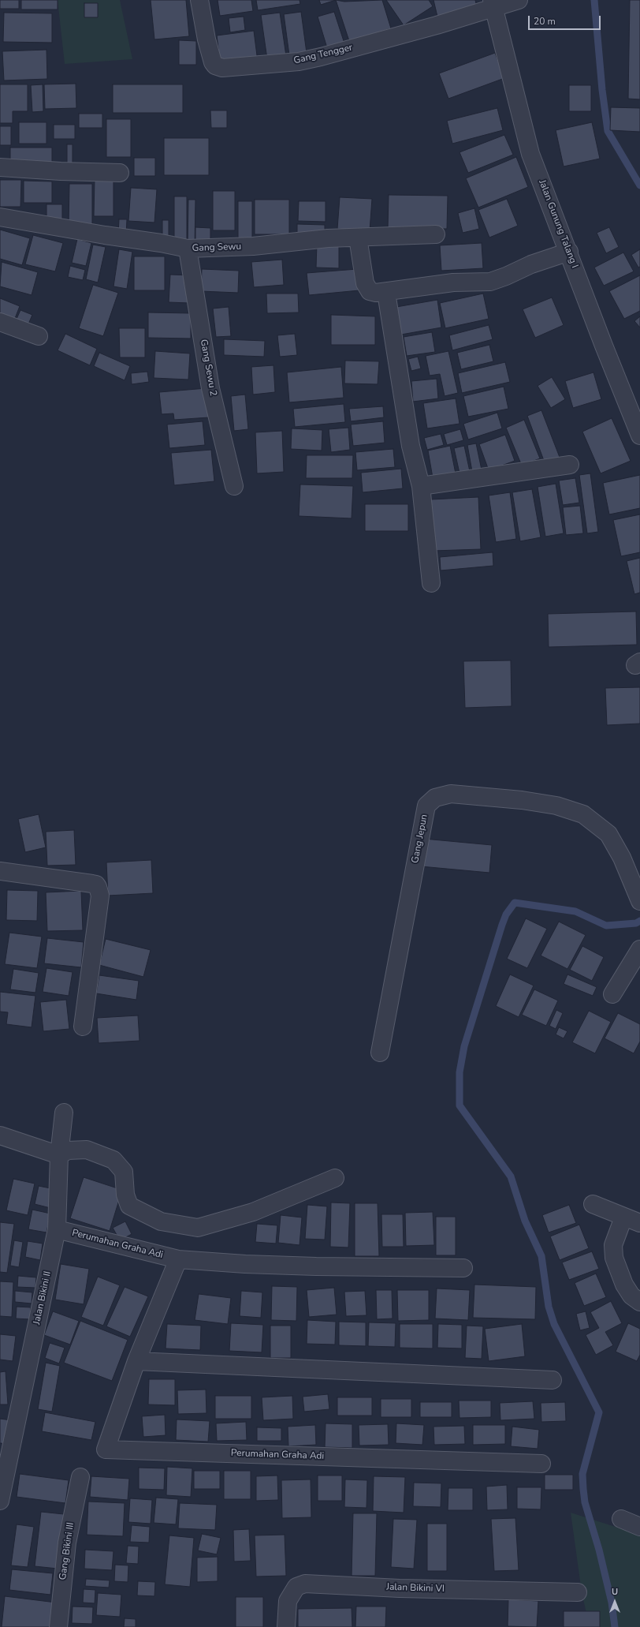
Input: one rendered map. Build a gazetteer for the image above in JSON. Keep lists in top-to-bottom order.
{
  "streets": {
    "street": [
      "Gang Tengger",
      "Jalan Gunung Talang I",
      "Gang Sewu",
      "Gang Sewu 2",
      "Gang Jepun",
      "Perumahan Graha Adi",
      "Jalan Bikini II",
      "Gang Bikini III",
      "Jalan Bikini VI"
    ]
  },
  "crossings": [
    ["Gang Tengger", "Jalan Gunung Talang I"],
    ["Gang Sewu", "Gang Sewu 2"],
    ["Perumahan Graha Adi", "Jalan Bikini II"]
  ],
  "scale_bar": "20 m",
  "north": "top"
}
